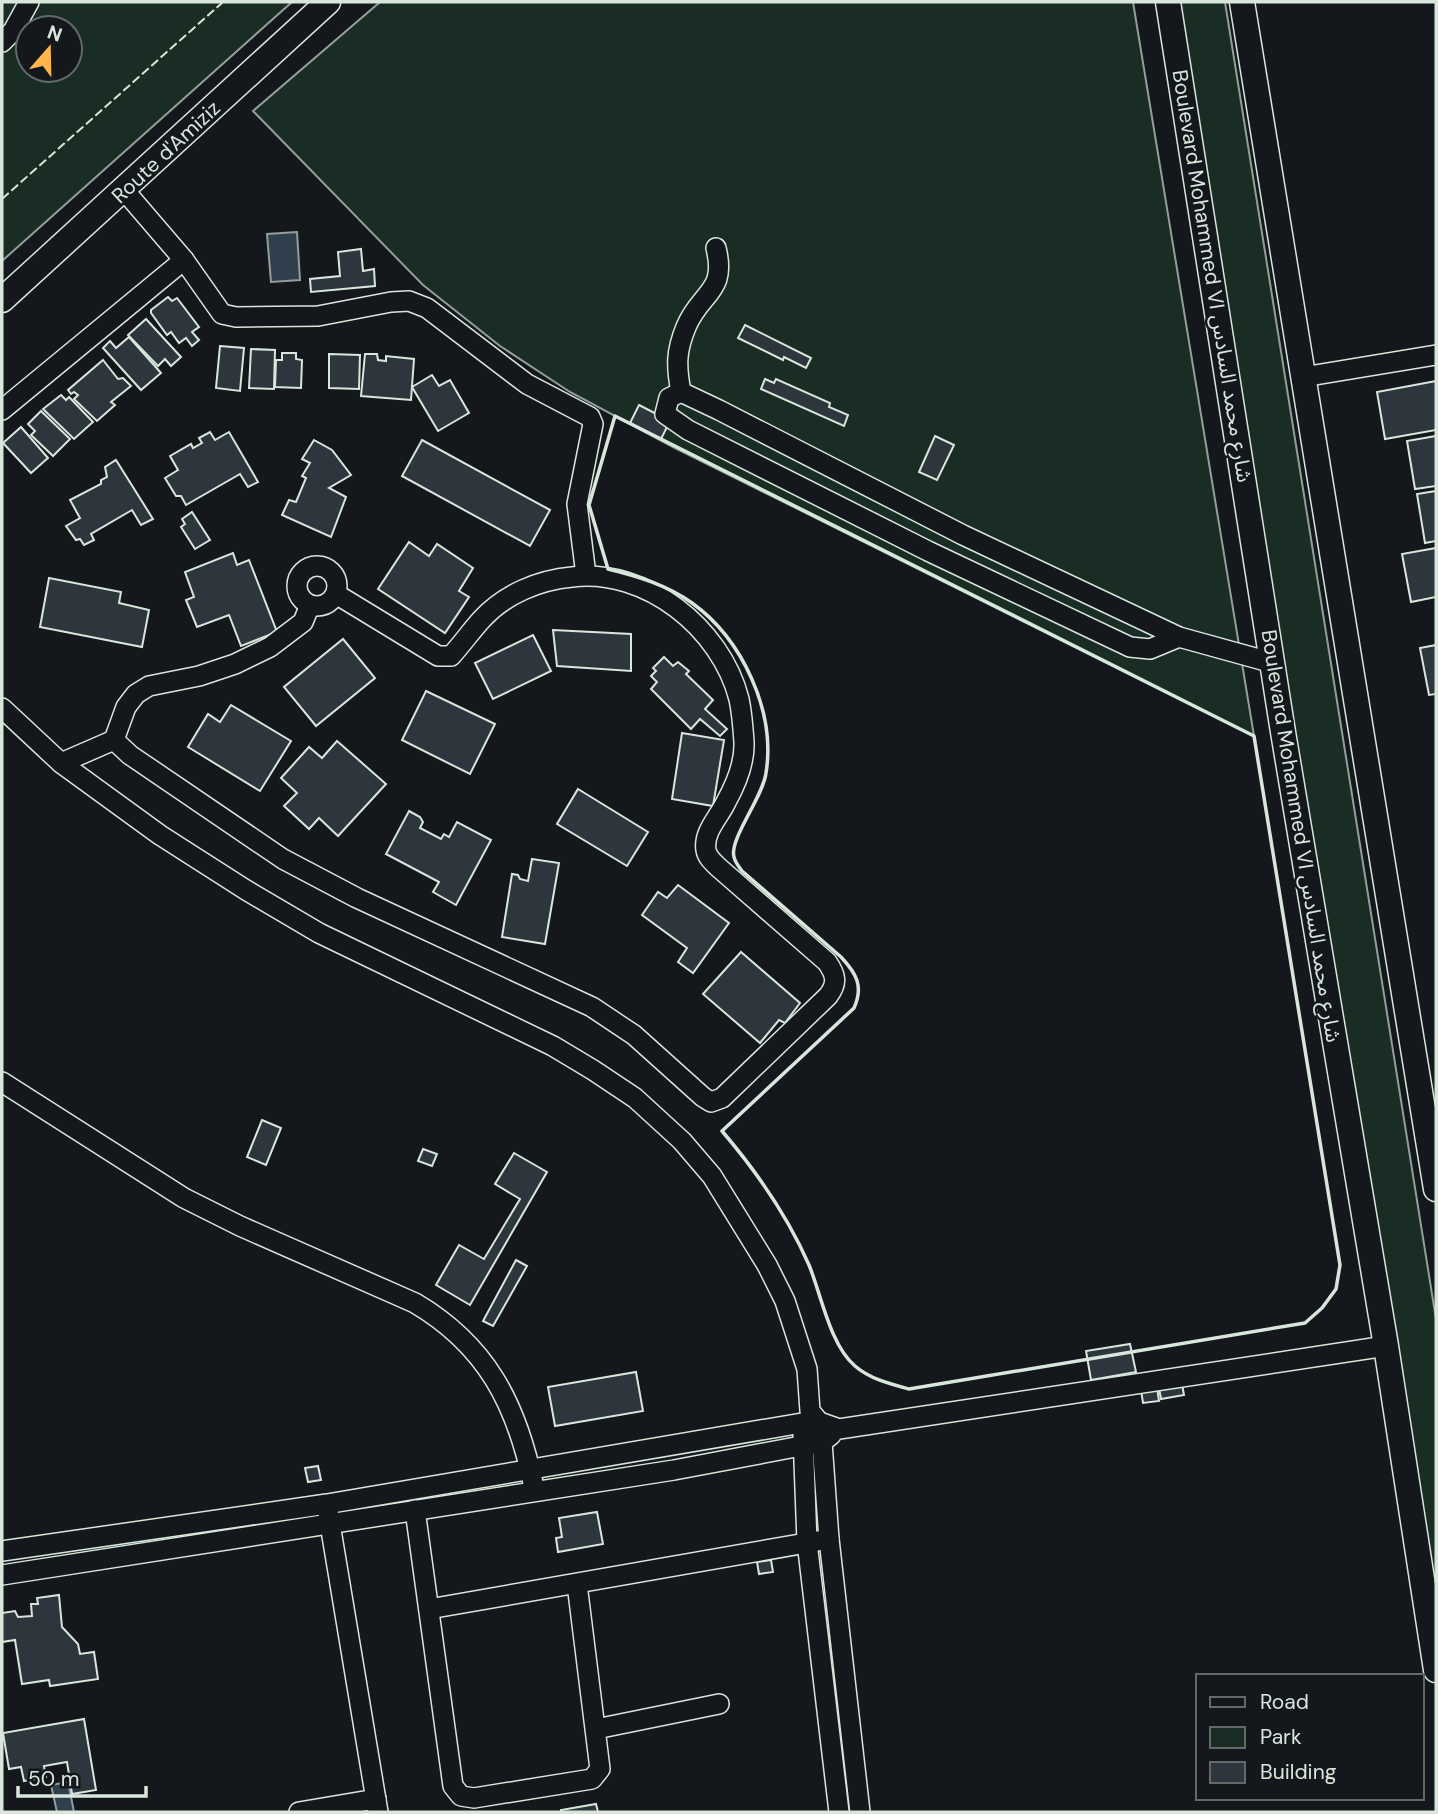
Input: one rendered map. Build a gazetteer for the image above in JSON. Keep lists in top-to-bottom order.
{
  "streets": {
    "main road": ["Route d'Amiziz", "Boulevard Mohammed VI شارع محمد السادس"]
  },
  "legend": ["Road", "Park", "Building"],
  "scale_bar": "50 m",
  "north": "top"
}
